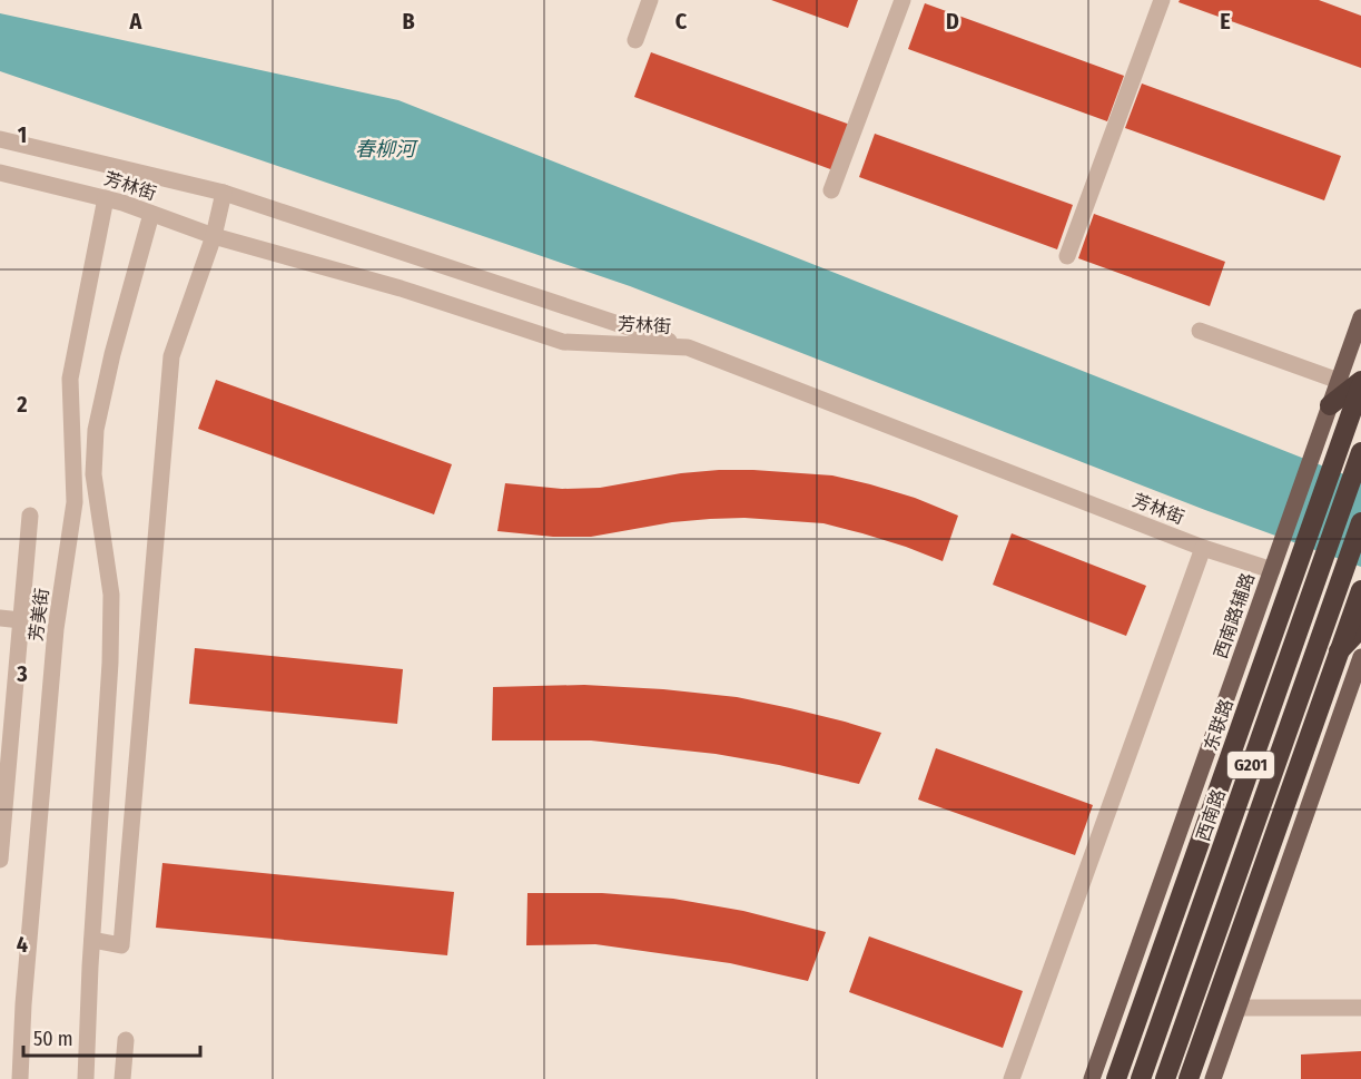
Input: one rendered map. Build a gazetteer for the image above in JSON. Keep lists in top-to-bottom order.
{
  "streets": {
    "highway": ["东联路", "G201", "西南路"],
    "main road": ["西南路辅路"],
    "street": ["芳林街", "芳美街"]
  },
  "crossings": [
    ["芳林街", "芳美街"],
    ["芳林街", "西南路辅路"]
  ],
  "water": ["春柳河"],
  "scale_bar": "50 m",
  "grid": {
    "columns": [
      "A",
      "B",
      "C",
      "D",
      "E"
    ],
    "rows": [
      "1",
      "2",
      "3",
      "4"
    ]
  }
}
